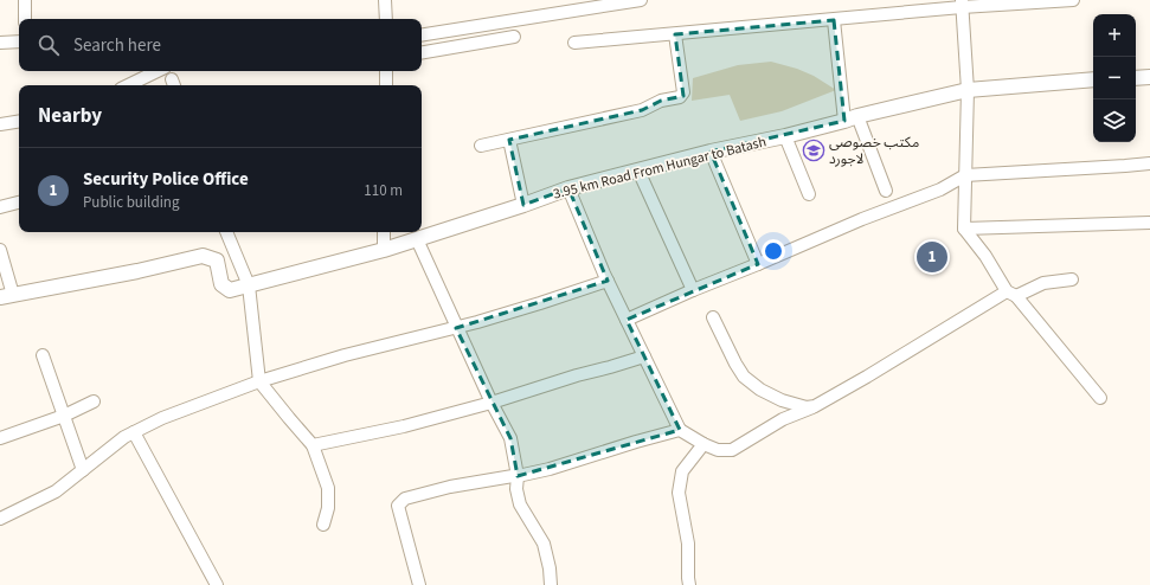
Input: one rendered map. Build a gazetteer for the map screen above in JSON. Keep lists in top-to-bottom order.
{
  "streets": {
    "street": ["3.95 km Road From Hungar to Batash"]
  },
  "places": {
    "school or university": ["مکتب خصوصی لاجورد"]
  },
  "page": {
    "map_buttons": ["+", "−"],
    "search": "Search here",
    "heading": "Nearby",
    "list": [
      {
        "mark": "1",
        "name": "Security Police Office",
        "note": "Public building",
        "value": "110 m"
      }
    ],
    "pins": "1"
  }
}
